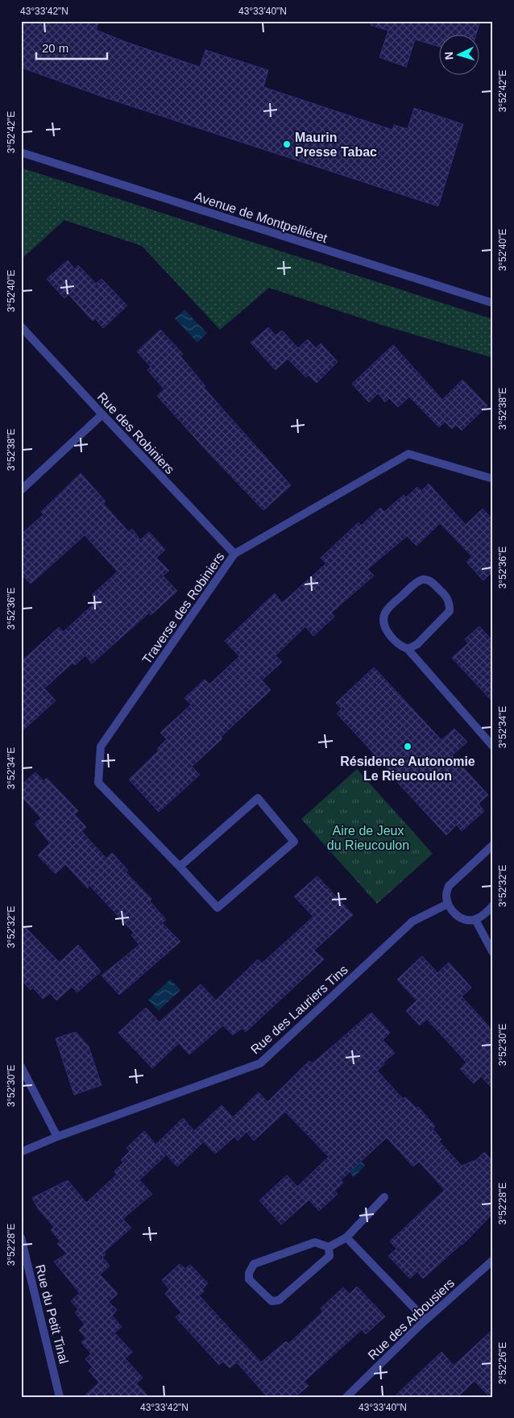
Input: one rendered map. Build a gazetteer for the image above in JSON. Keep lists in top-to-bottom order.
{
  "streets": {
    "street": [
      "Avenue de Montpelliéret",
      "Rue des Robiniers",
      "Traverse des Robiniers",
      "Rue des Lauriers Tins",
      "Rue du Petit Tinal",
      "Rue des Arbousiers"
    ]
  },
  "crossings": [
    ["Rue des Robiniers", "Traverse des Robiniers"]
  ],
  "parks": ["Aire de Jeux du Rieucoulon"],
  "places": ["Maurin Presse Tabac", "Résidence Autonomie Le Rieucoulon"],
  "scale_bar": "20 m",
  "north": "left",
  "coordinates": [
    "43°33'42\"N",
    "43°33'40\"N",
    "3°52'42\"E",
    "3°52'40\"E",
    "3°52'38\"E",
    "3°52'36\"E",
    "3°52'34\"E",
    "3°52'32\"E",
    "3°52'30\"E",
    "3°52'28\"E",
    "3°52'26\"E"
  ]
}
